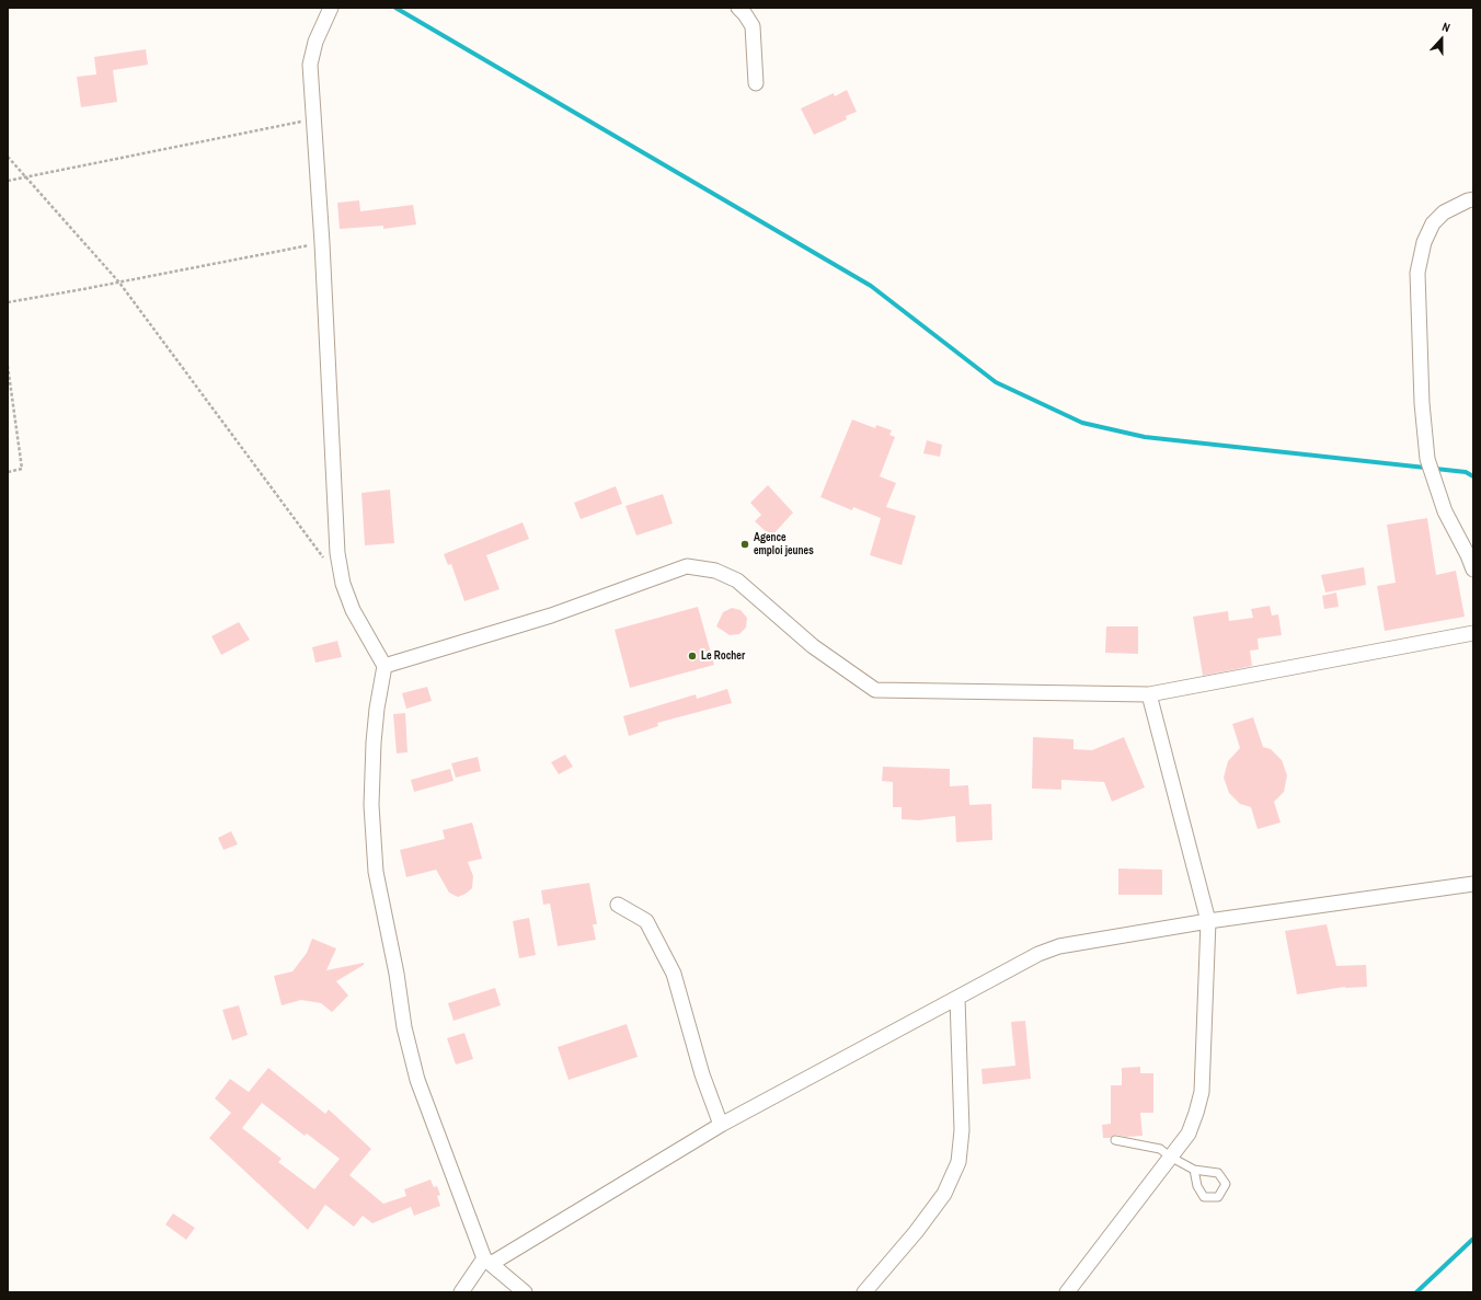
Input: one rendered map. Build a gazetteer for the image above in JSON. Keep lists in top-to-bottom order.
{
  "places": ["Agence emploi jeunes", "Le Rocher"],
  "north": "top"
}
